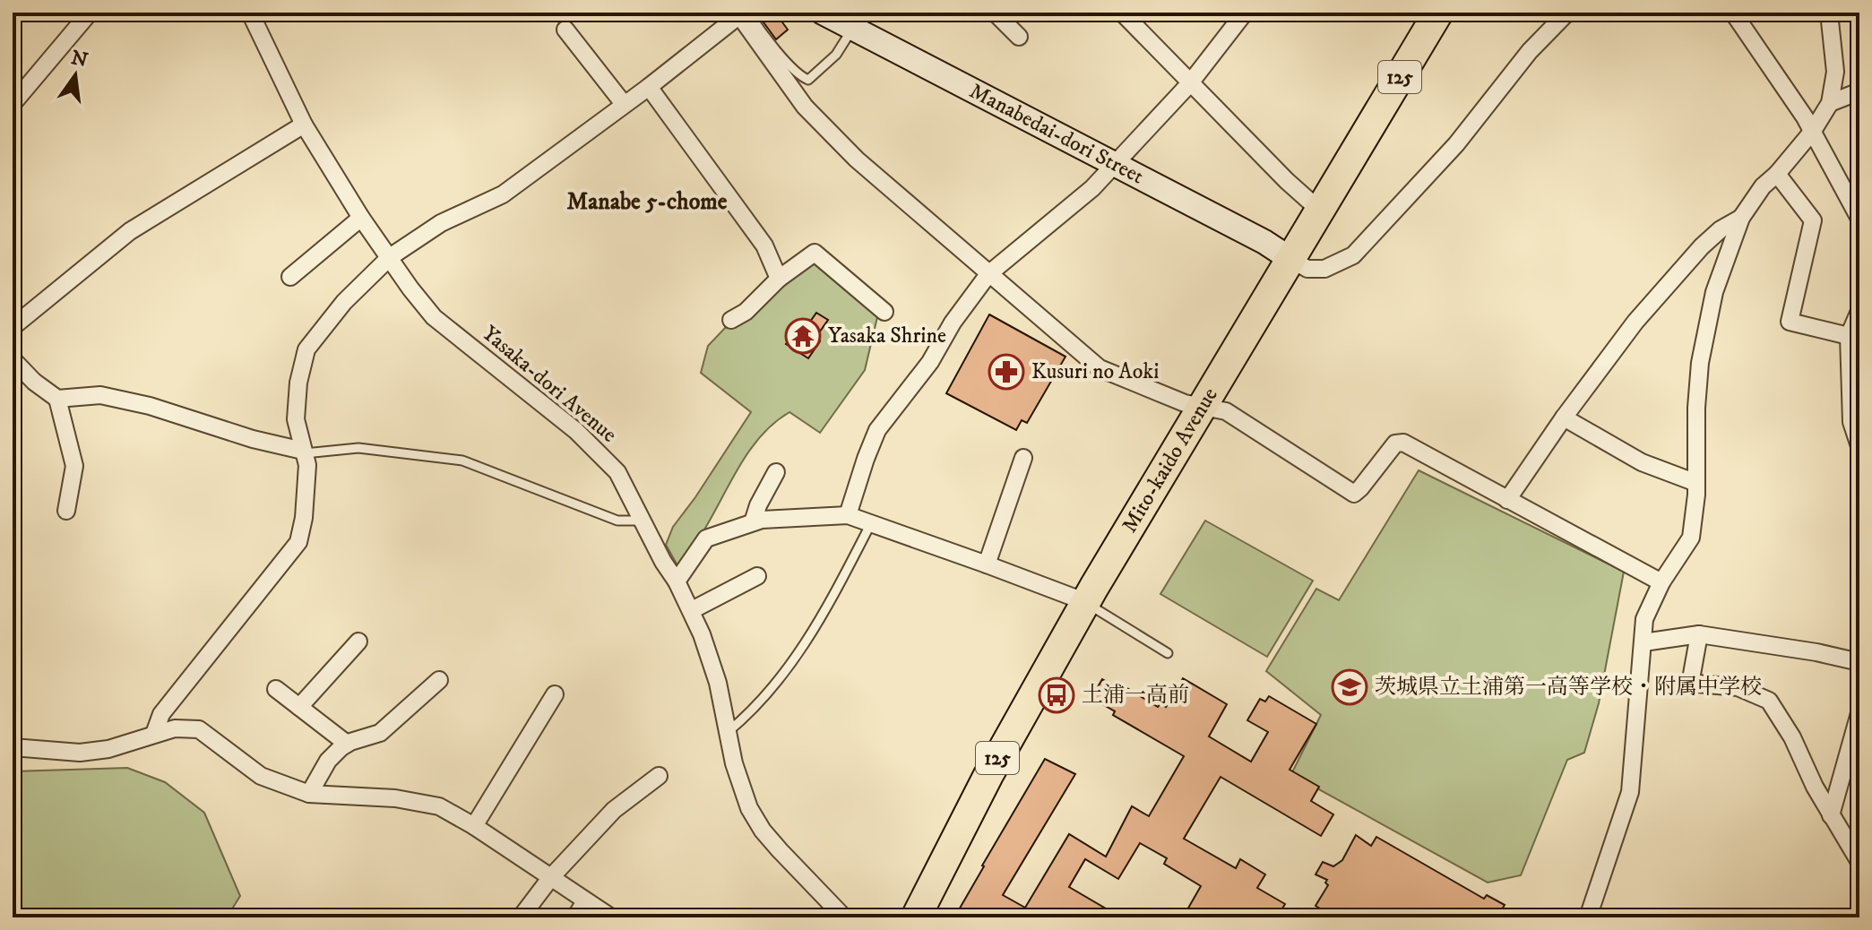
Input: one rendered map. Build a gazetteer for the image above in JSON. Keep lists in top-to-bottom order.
{
  "streets": {
    "highway": ["125", "Mito-kaido Avenue"],
    "street": ["Manabedai-dori Street", "Yasaka-dori Avenue"]
  },
  "crossings": [
    ["Manabedai-dori Street", "Mito-kaido Avenue"]
  ],
  "districts": ["Manabe 5-chome"],
  "places": {
    "temple": ["Yasaka Shrine"],
    "pharmacy": ["Kusuri no Aoki"],
    "school or university": ["茨城県立土浦第一高等学校・附属中学校"],
    "bus stop": ["土浦一高前"]
  },
  "north": "top"
}
